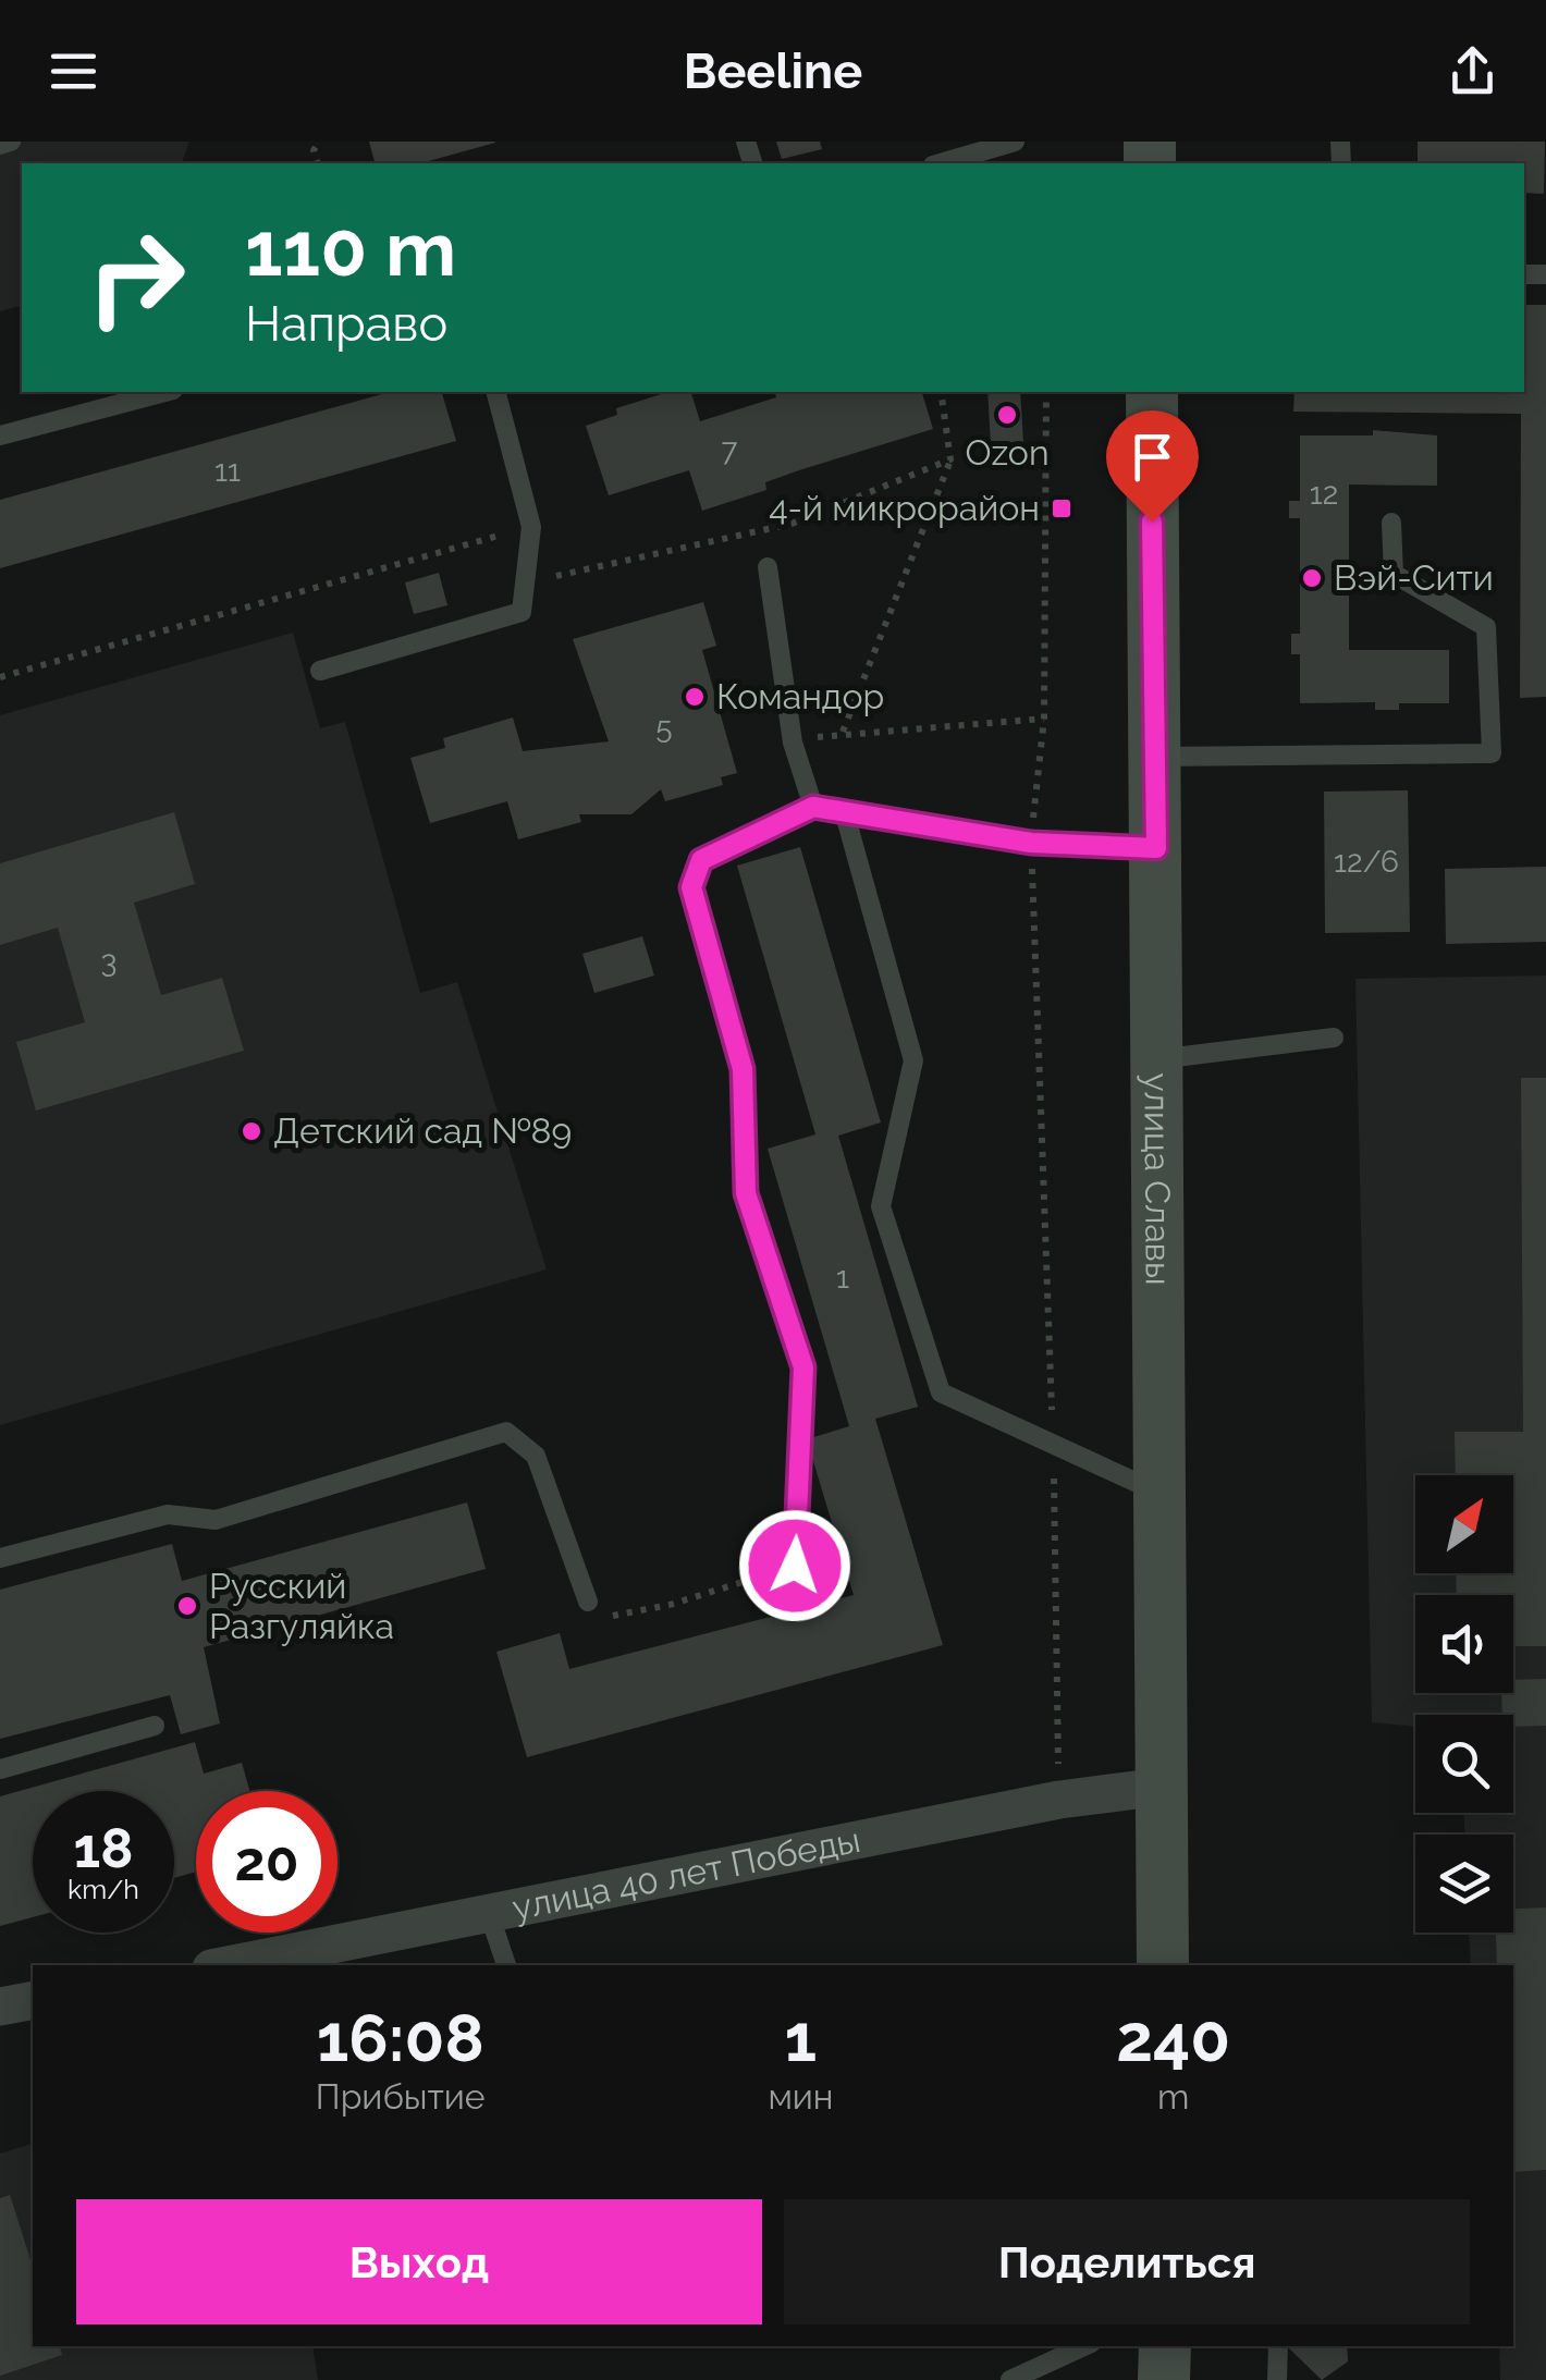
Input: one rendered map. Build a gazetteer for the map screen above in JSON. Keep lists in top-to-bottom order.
{
  "streets": {
    "main road": ["улица Славы"],
    "street": ["улица 40 лет Победы"]
  },
  "crossings": [
    ["улица Славы", "улица 40 лет Победы"]
  ],
  "places": {
    "other": [
      "Ozon",
      "Вэй-Сити",
      "Командор",
      "Детский сад №89",
      "Русский Разгуляйка"
    ],
    "transit": ["4-й микрорайон"]
  },
  "house_numbers": [
    "7",
    "11",
    "12",
    "5",
    "12/6",
    "3",
    "1"
  ],
  "north": "top right",
  "page": {
    "header": "Beeline",
    "turn": ["110 m", "Направо"],
    "speed": "18 km/h",
    "limit": "20",
    "eta": [
      "16:08",
      "Прибытие",
      "1",
      "мин",
      "240",
      "m"
    ],
    "buttons": ["Выход", "Поделиться"]
  }
}
